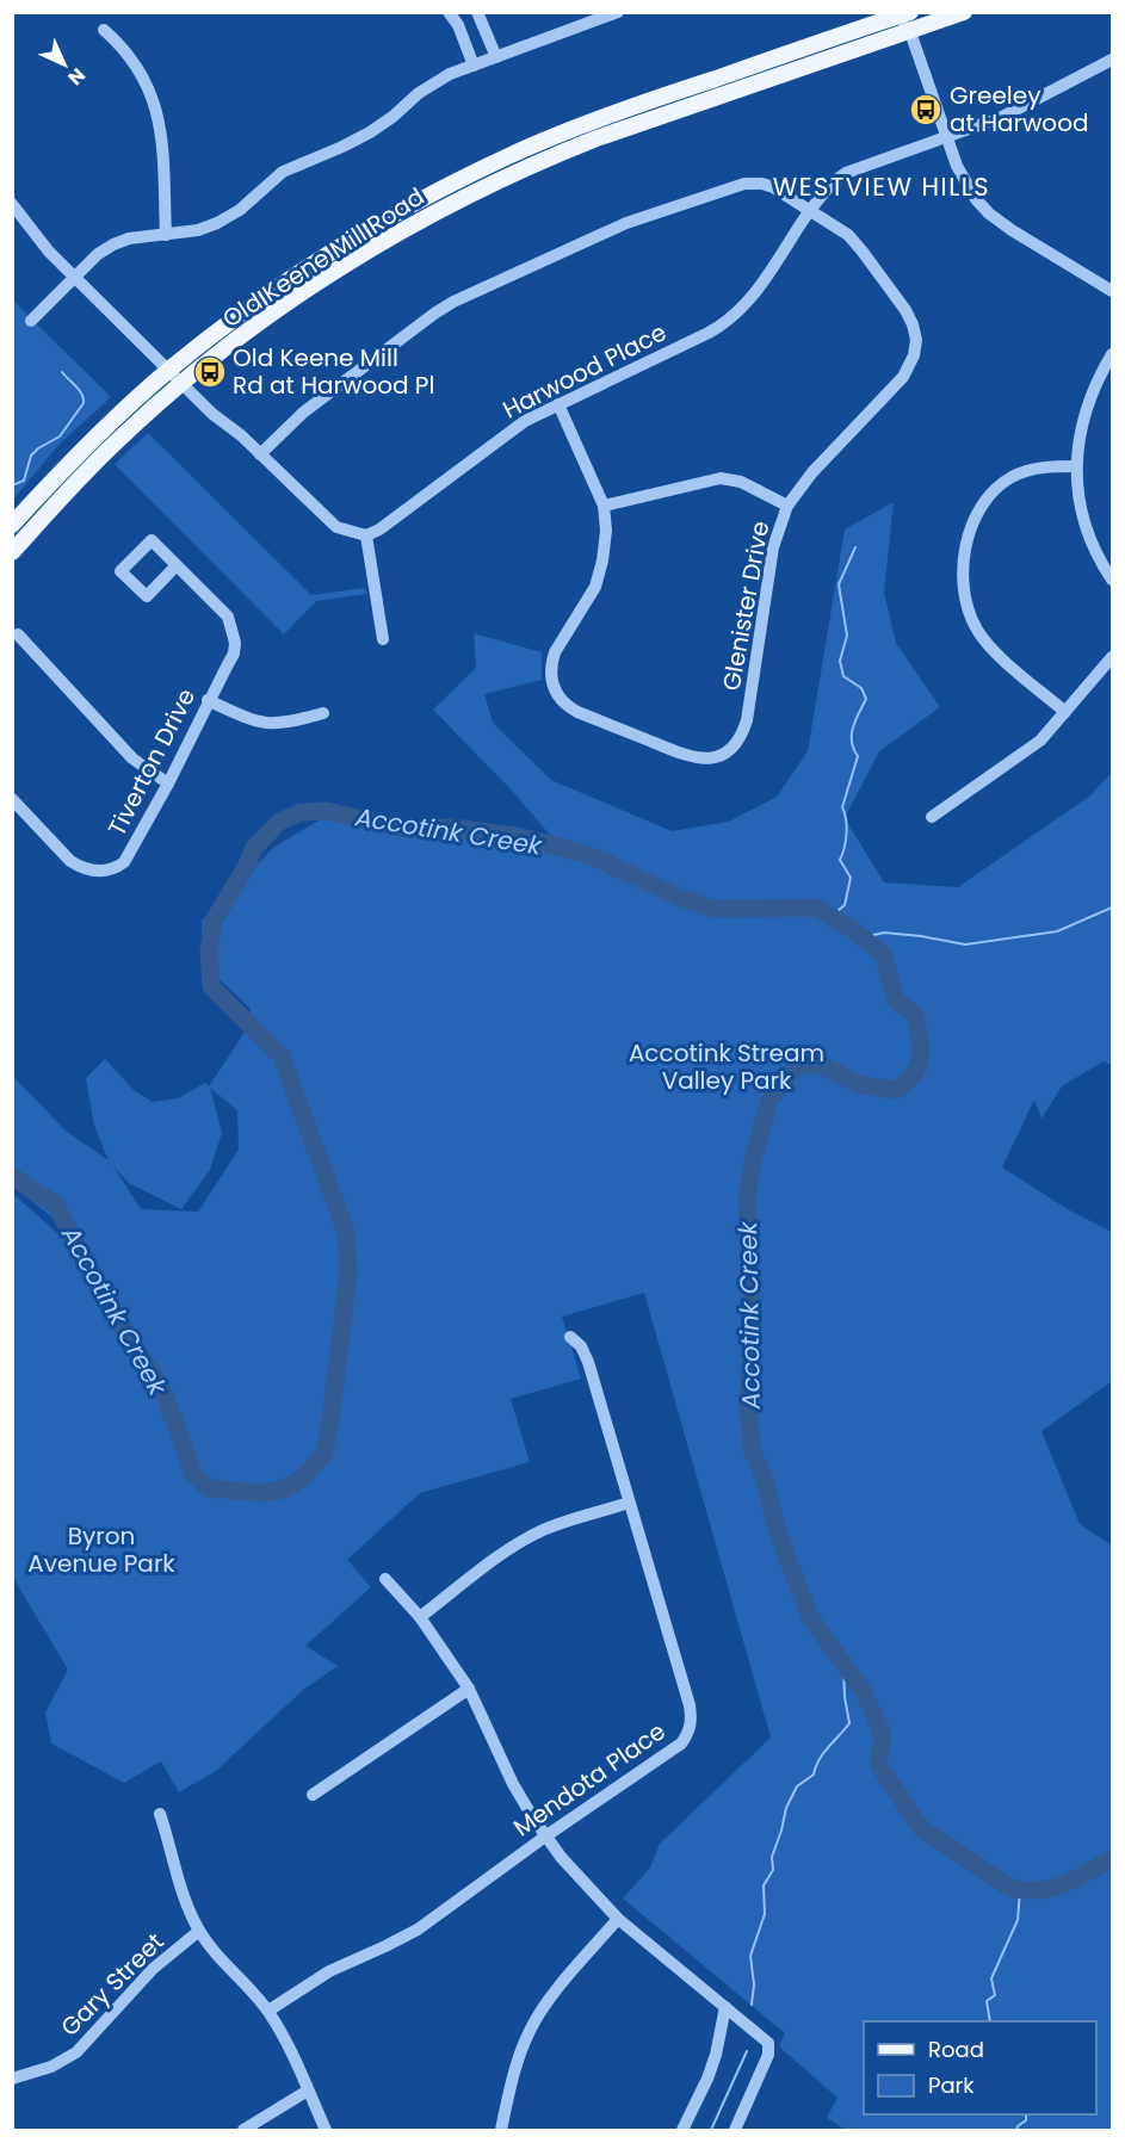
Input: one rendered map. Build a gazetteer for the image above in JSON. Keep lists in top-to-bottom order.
{
  "streets": {
    "main road": ["Old Keene Mill Road"],
    "street": [
      "Harwood Place",
      "Glenister Drive",
      "Tiverton Drive",
      "Mendota Place",
      "Gary Street"
    ]
  },
  "crossings": [
    ["Harwood Place", "Glenister Drive"]
  ],
  "districts": ["WESTVIEW HILLS"],
  "water": ["Accotink Creek"],
  "parks": ["Accotink Stream Valley Park", "Byron Avenue Park"],
  "places": {
    "bus stop": ["Greeley at Harwood", "Old Keene Mill Rd at Harwood Pl"]
  },
  "legend": ["Road", "Park"],
  "north": "bottom right"
}
